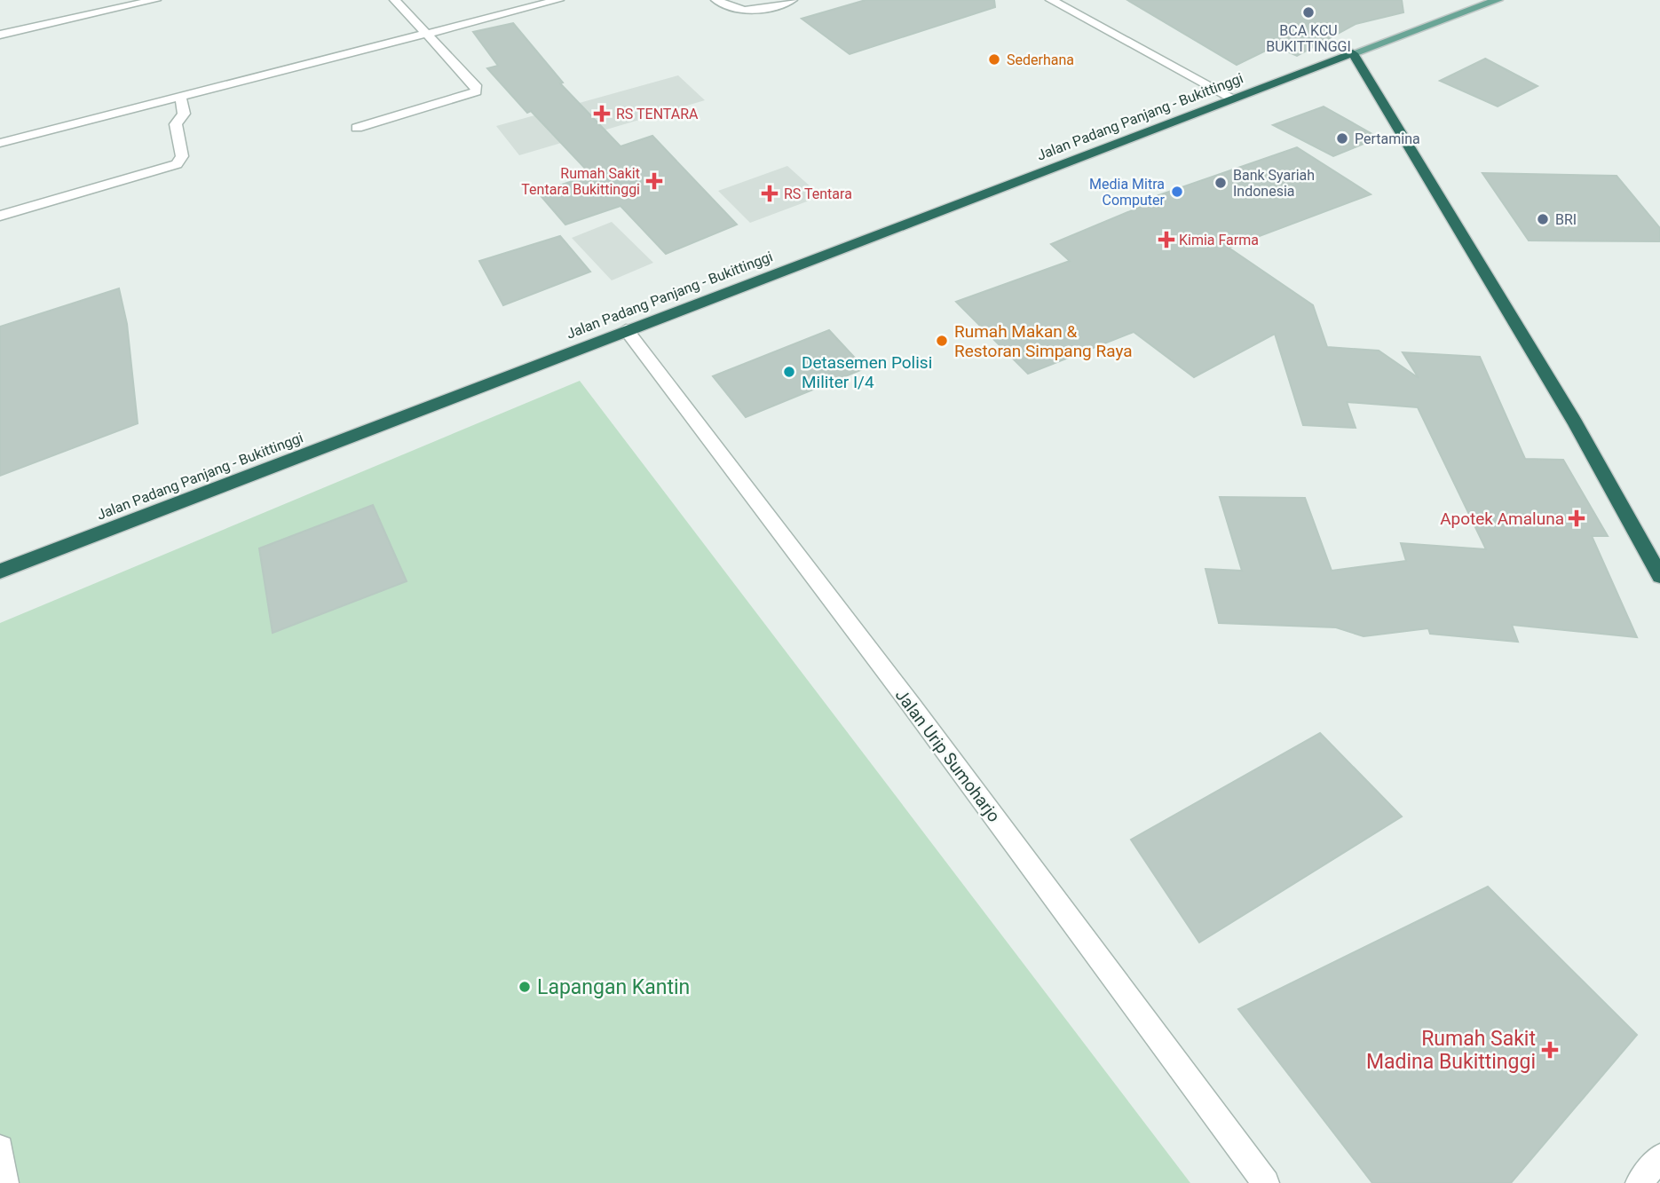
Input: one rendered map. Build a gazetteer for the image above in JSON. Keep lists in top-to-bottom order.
{
  "streets": {
    "highway": ["Jalan Padang Panjang - Bukittinggi"],
    "street": ["Jalan Urip Sumoharjo"]
  },
  "crossings": [
    ["Jalan Padang Panjang - Bukittinggi", "Jalan Urip Sumoharjo"]
  ],
  "places": {
    "other": [
      "BCA KCU BUKITTINGGI",
      "Sederhana",
      "Pertamina",
      "Bank Syariah Indonesia",
      "Media Mitra Computer",
      "BRI",
      "Rumah Makan & Restoran Simpang Raya",
      "Detasemen Polisi Militer I/4",
      "Lapangan Kantin"
    ],
    "health": [
      "RS TENTARA",
      "Rumah Sakit Tentara Bukittinggi",
      "RS Tentara",
      "Kimia Farma",
      "Apotek Amaluna",
      "Rumah Sakit Madina Bukittinggi"
    ]
  }
}
